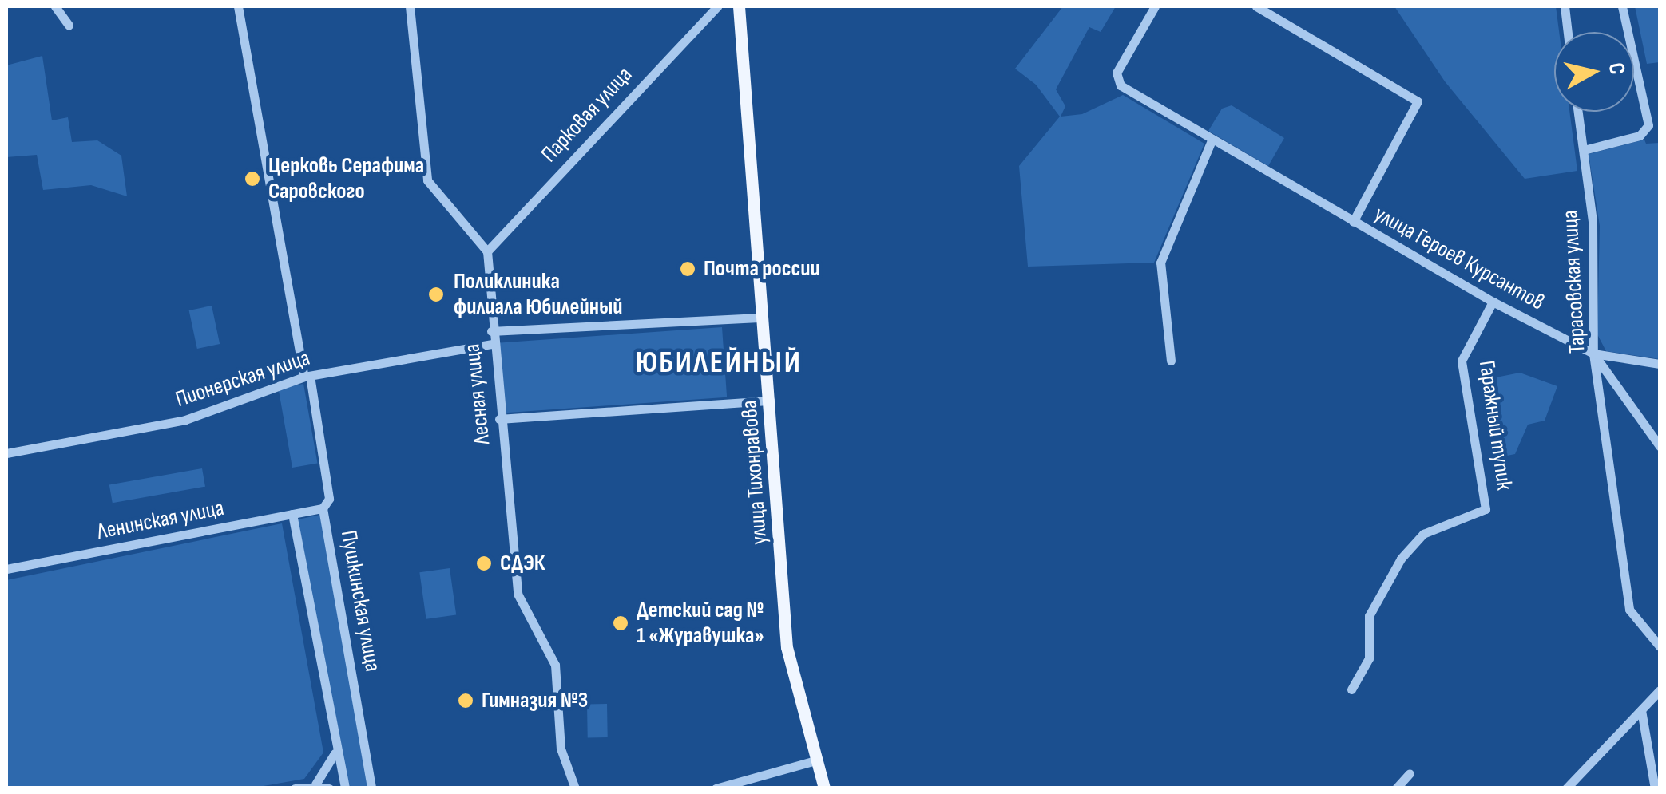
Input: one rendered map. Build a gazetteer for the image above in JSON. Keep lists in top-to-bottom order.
{
  "streets": {
    "main road": ["улица Тихонравова"],
    "street": [
      "Парковая улица",
      "улица Героев Курсантов",
      "Тарасовская улица",
      "Пионерская улица",
      "Лесная улица",
      "Гаражный тупик",
      "Ленинская улица",
      "Пушкинская улица"
    ]
  },
  "crossings": [
    ["Парковая улица", "Лесная улица"],
    ["улица Героев Курсантов", "Тарасовская улица"],
    ["улица Героев Курсантов", "Гаражный тупик"],
    ["Пионерская улица", "Лесная улица"],
    ["Пионерская улица", "Пушкинская улица"],
    ["Ленинская улица", "Пушкинская улица"]
  ],
  "districts": ["ЮБИЛЕЙНЫЙ"],
  "places": [
    "Церковь Серафима Саровского",
    "Почта россии",
    "Поликлиника филиала Юбилейный",
    "СДЭК",
    "Детский сад № 1 «Журавушка»",
    "Гимназия №3"
  ],
  "north": "right"
}
